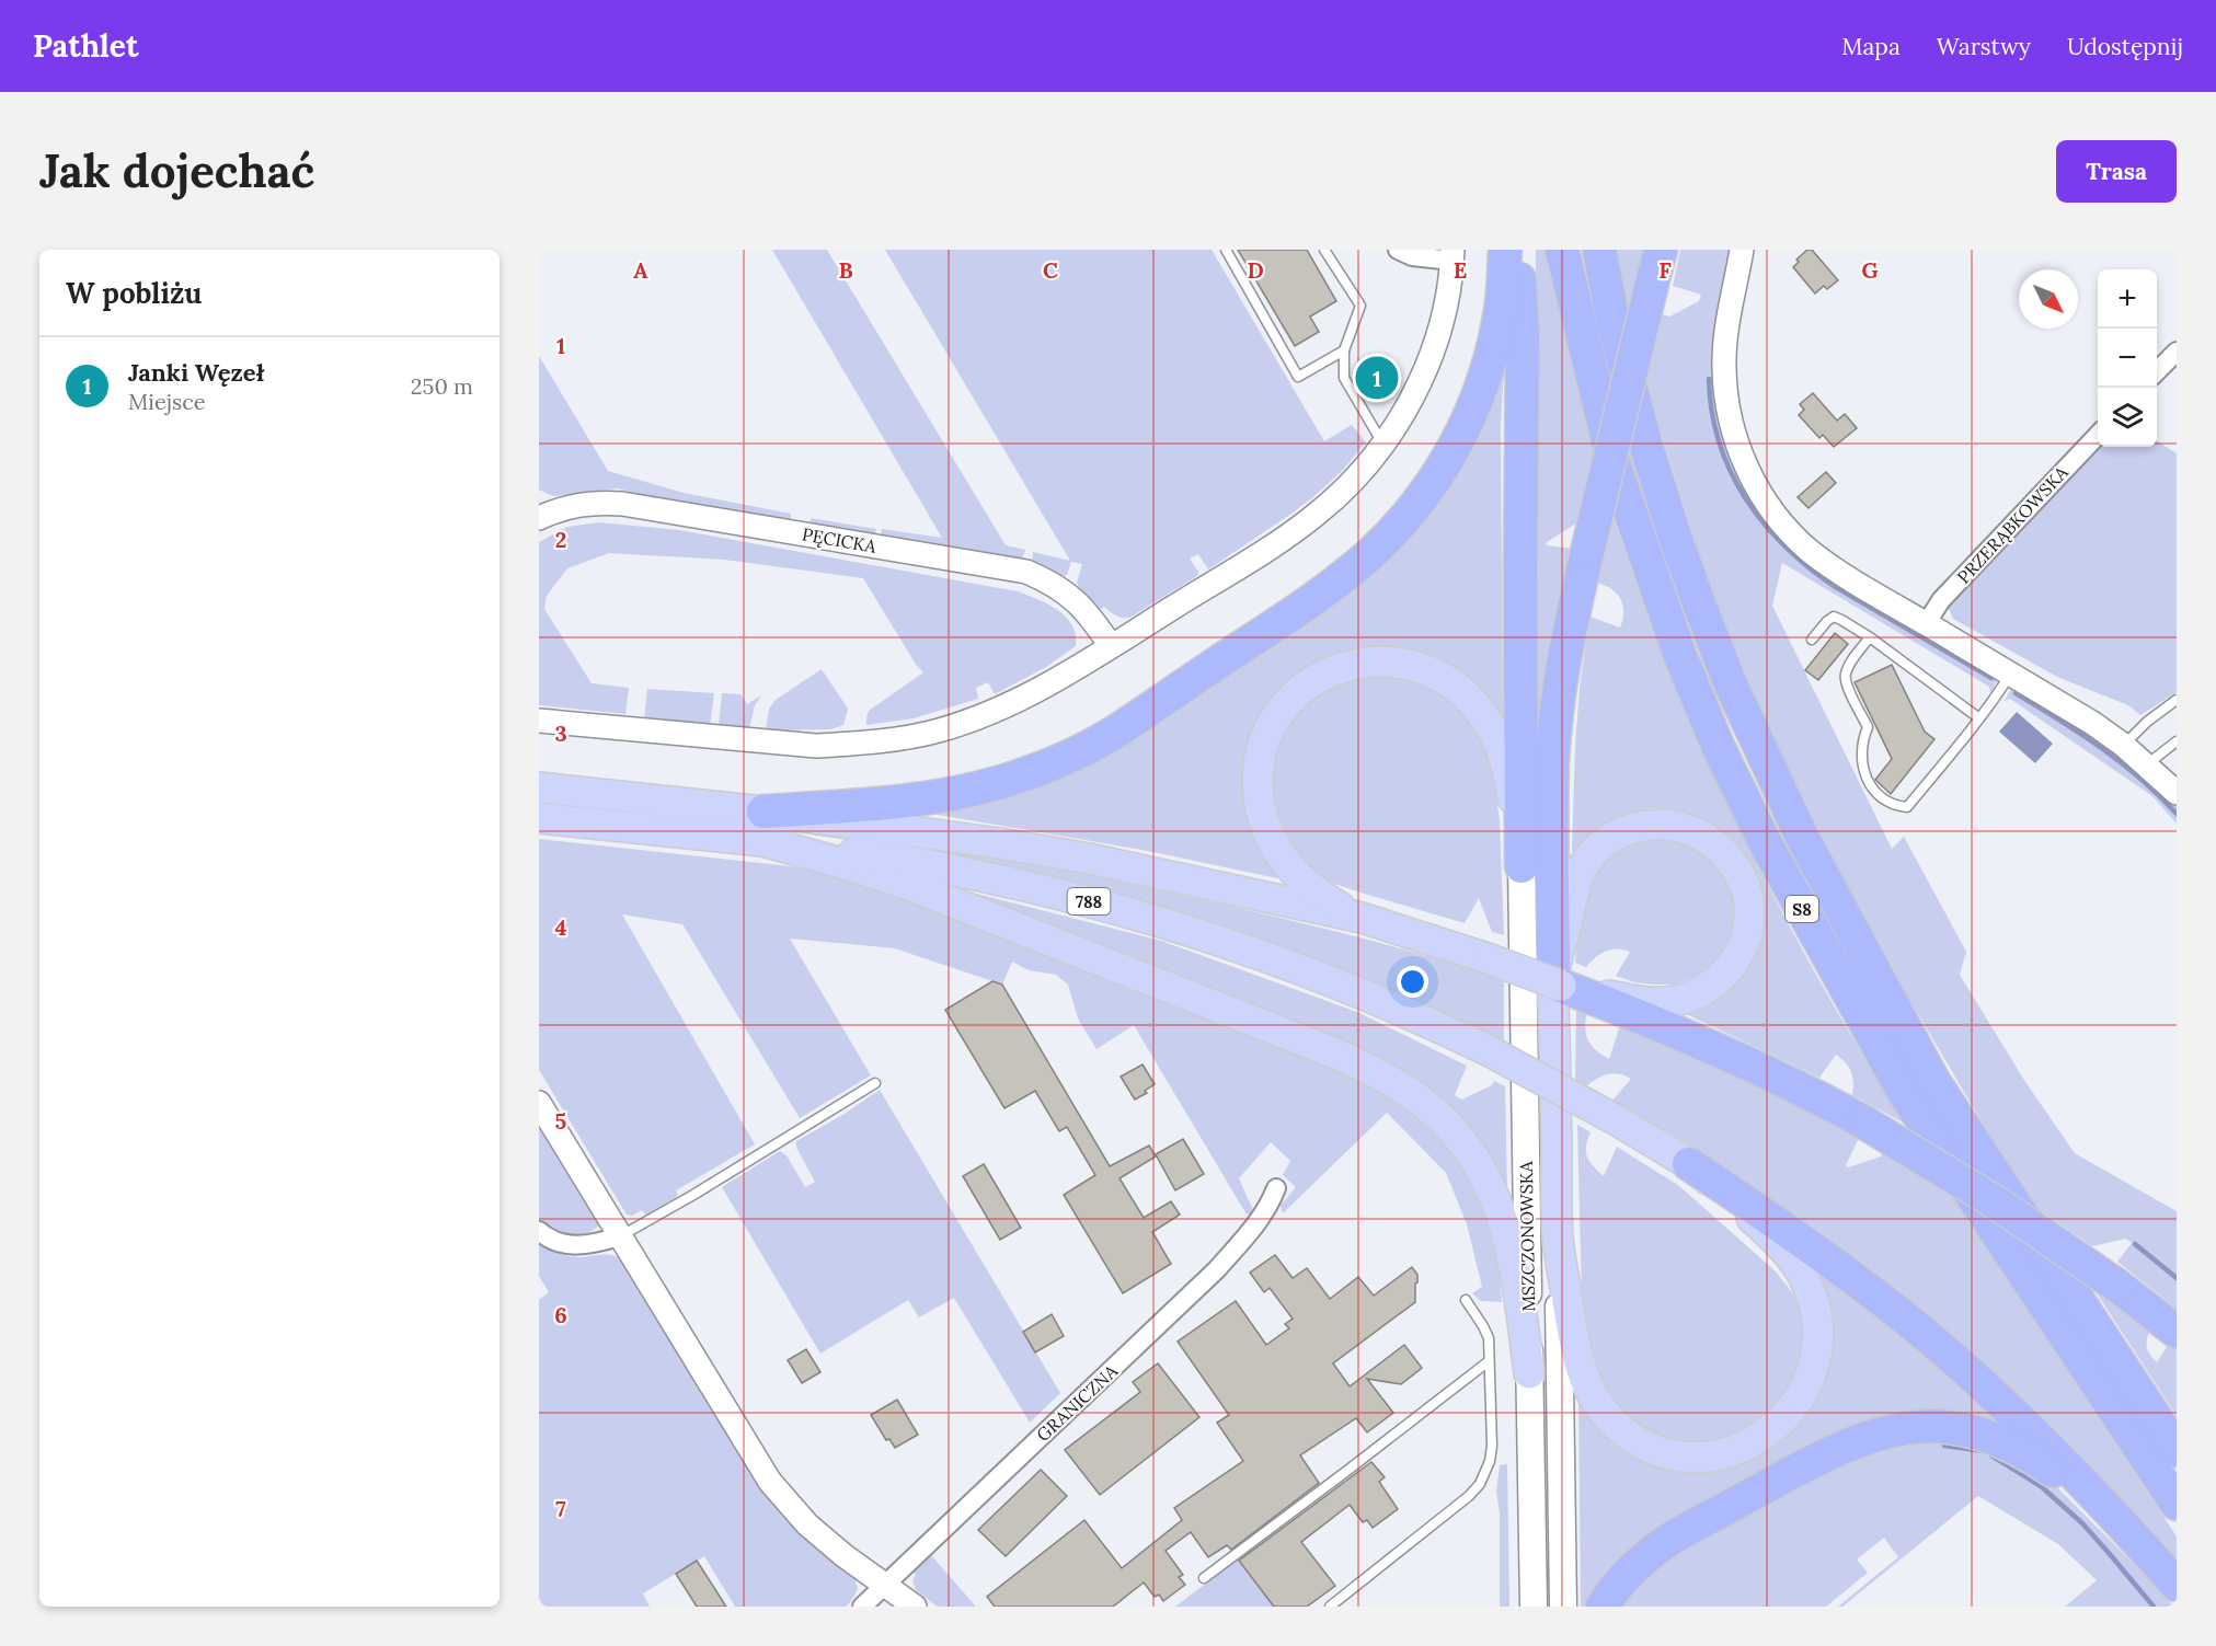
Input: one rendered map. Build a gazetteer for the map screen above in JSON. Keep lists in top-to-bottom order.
{
  "streets": {
    "highway": ["S8"],
    "main road": ["788", "MSZCZONOWSKA"],
    "street": ["PRZERĄBKOWSKA", "PĘCICKA", "GRANICZNA"]
  },
  "north": "bottom right",
  "page": {
    "header": "Pathlet",
    "nav": ["Mapa", "Warstwy", "Udostępnij"],
    "buttons": "Trasa",
    "title": "Jak dojechać",
    "heading": "W pobliżu",
    "map_buttons": ["+", "−"],
    "list": [
      {
        "mark": "1",
        "name": "Janki Węzeł",
        "note": "Miejsce",
        "value": "250 m"
      }
    ],
    "pins": "1"
  },
  "grid": {
    "columns": [
      "A",
      "B",
      "C",
      "D",
      "E",
      "F",
      "G"
    ],
    "rows": [
      "1",
      "2",
      "3",
      "4",
      "5",
      "6",
      "7"
    ]
  }
}
